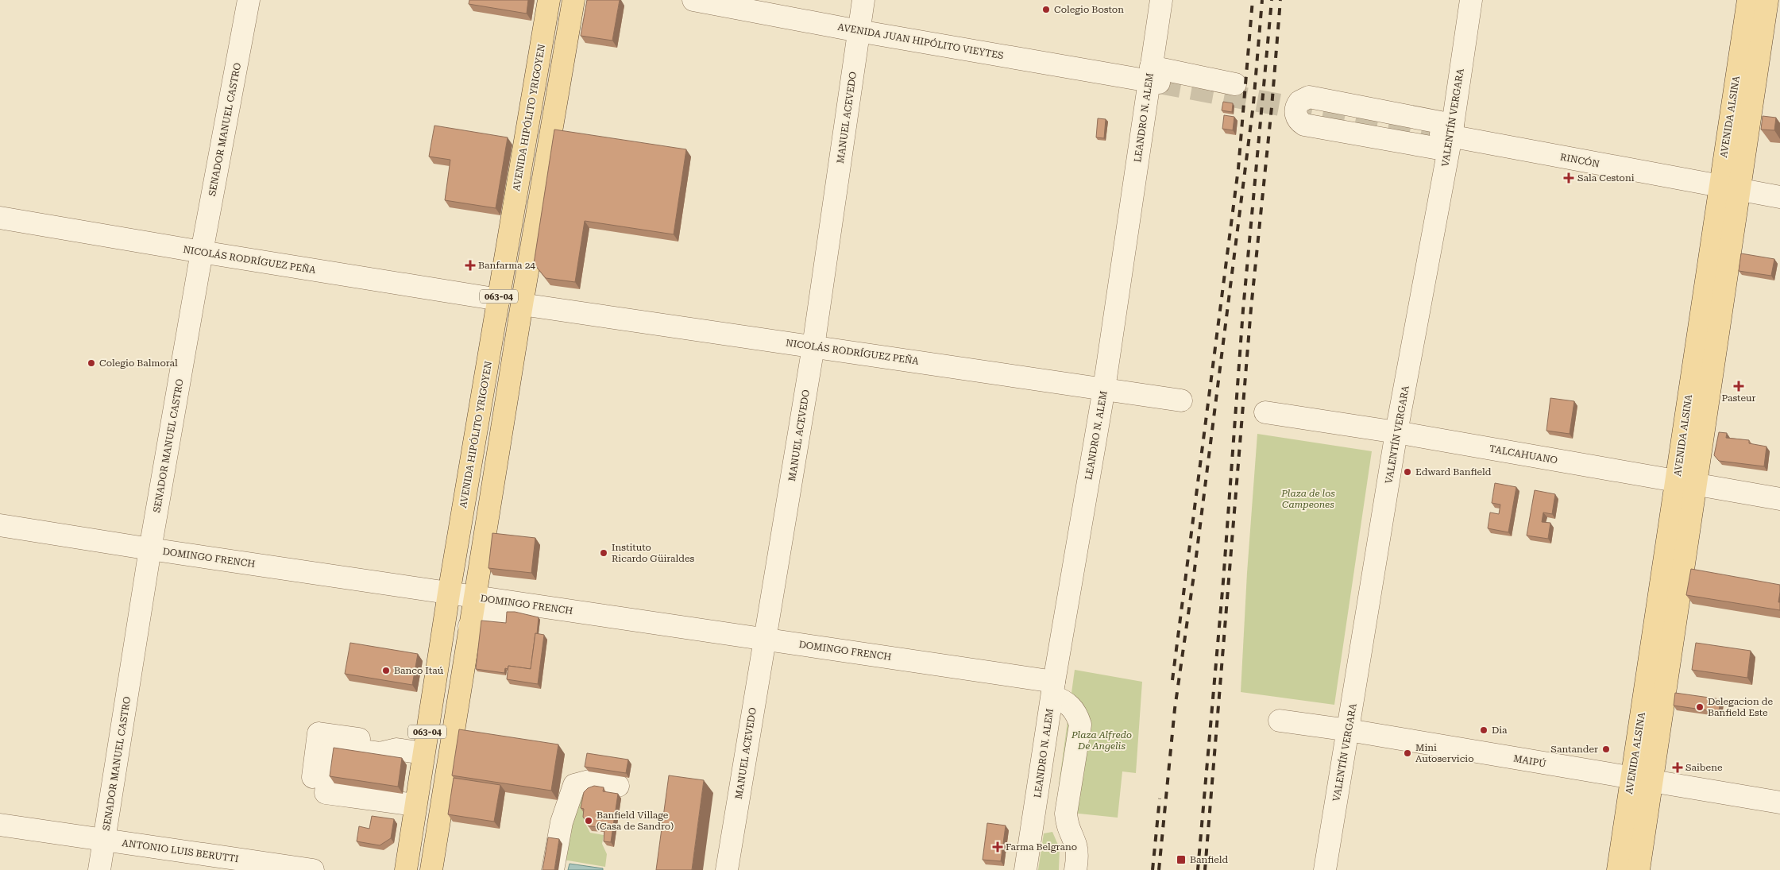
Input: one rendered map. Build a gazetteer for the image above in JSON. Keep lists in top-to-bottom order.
{
  "streets": {
    "main road": ["AVENIDA ALSINA", "AVENIDA HIPÓLITO YRIGOYEN", "063-04"],
    "street": [
      "AVENIDA JUAN HIPÓLITO VIEYTES",
      "MANUEL ACEVEDO",
      "LEANDRO N. ALEM",
      "VALENTÍN VERGARA",
      "SENADOR MANUEL CASTRO",
      "RINCÓN",
      "NICOLÁS RODRÍGUEZ PEÑA",
      "TALCAHUANO",
      "DOMINGO FRENCH",
      "MAIPÚ",
      "ANTONIO LUIS BERUTTI"
    ]
  },
  "crossings": [
    ["AVENIDA JUAN HIPÓLITO VIEYTES", "MANUEL ACEVEDO"],
    ["AVENIDA JUAN HIPÓLITO VIEYTES", "LEANDRO N. ALEM"],
    ["AVENIDA ALSINA", "RINCÓN"],
    ["AVENIDA ALSINA", "TALCAHUANO"],
    ["AVENIDA ALSINA", "MAIPÚ"],
    ["AVENIDA HIPÓLITO YRIGOYEN", "NICOLÁS RODRÍGUEZ PEÑA"],
    ["AVENIDA HIPÓLITO YRIGOYEN", "DOMINGO FRENCH"],
    ["MANUEL ACEVEDO", "NICOLÁS RODRÍGUEZ PEÑA"],
    ["MANUEL ACEVEDO", "DOMINGO FRENCH"],
    ["LEANDRO N. ALEM", "NICOLÁS RODRÍGUEZ PEÑA"],
    ["LEANDRO N. ALEM", "DOMINGO FRENCH"],
    ["VALENTÍN VERGARA", "RINCÓN"],
    ["VALENTÍN VERGARA", "TALCAHUANO"],
    ["VALENTÍN VERGARA", "MAIPÚ"],
    ["SENADOR MANUEL CASTRO", "NICOLÁS RODRÍGUEZ PEÑA"],
    ["SENADOR MANUEL CASTRO", "DOMINGO FRENCH"],
    ["SENADOR MANUEL CASTRO", "ANTONIO LUIS BERUTTI"],
    ["NICOLÁS RODRÍGUEZ PEÑA", "063-04"],
    ["063-04", "DOMINGO FRENCH"]
  ],
  "parks": ["Plaza de los Campeones", "Plaza Alfredo De Angelis"],
  "places": {
    "other": [
      "Colegio Boston",
      "Colegio Balmoral",
      "Edward Banfield",
      "Instituto Ricardo Güiraldes",
      "Banco Itaú",
      "Delegacion de Banfield Este",
      "Dia",
      "Santander",
      "Mini Autoservicio",
      "Banfield Village (Casa de Sandro)"
    ],
    "health": [
      "Sala Cestoni",
      "Banfarma 24",
      "Pasteur",
      "Saibene",
      "Farma Belgrano"
    ],
    "transit": ["Banfield"]
  }
}
